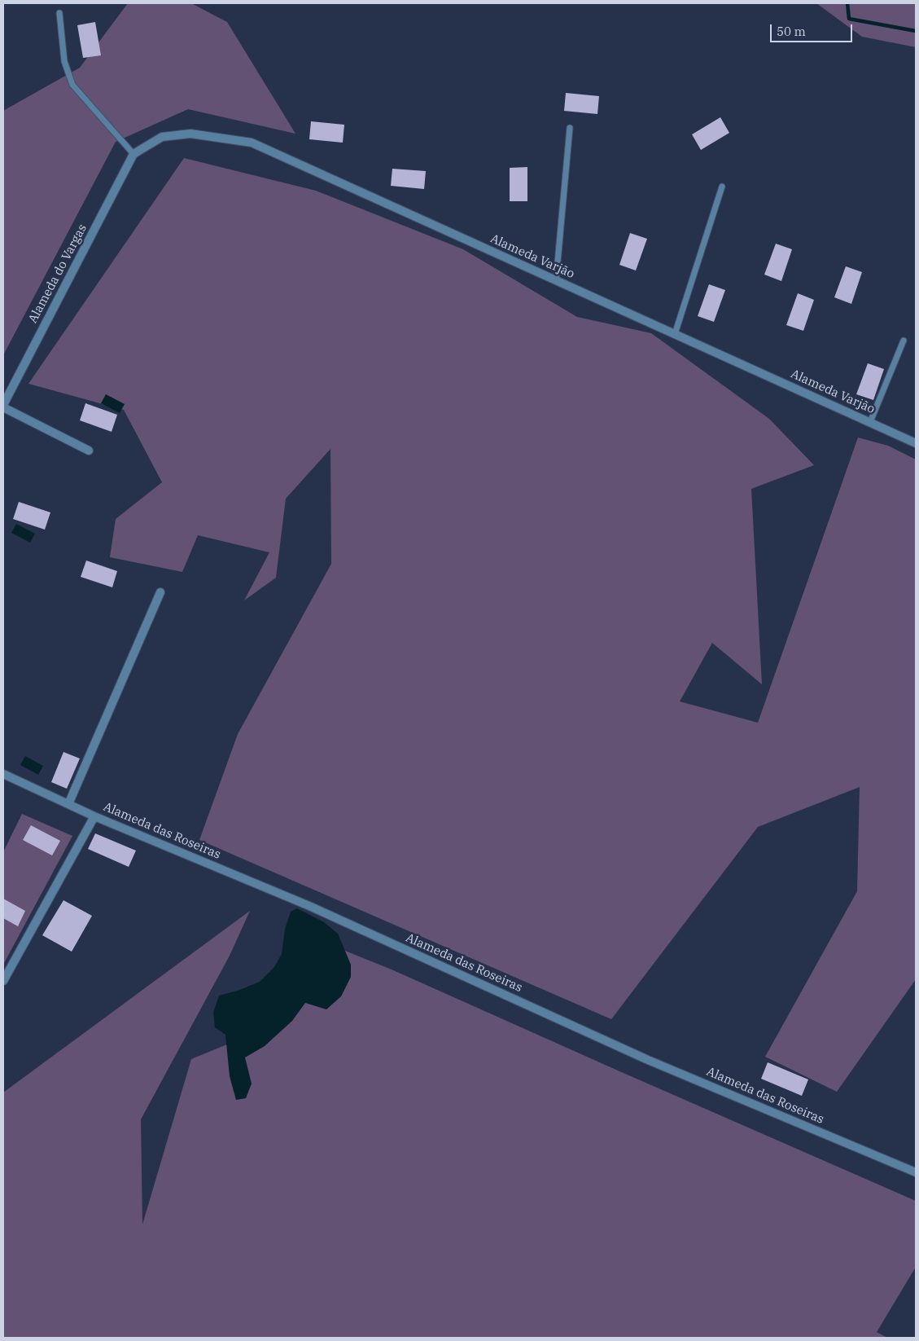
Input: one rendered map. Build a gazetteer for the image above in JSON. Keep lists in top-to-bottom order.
{
  "streets": {
    "street": ["Alameda Varjão", "Alameda do Vargas", "Alameda das Roseiras"]
  },
  "crossings": [
    ["Alameda Varjão", "Alameda do Vargas"]
  ],
  "scale_bar": "50 m"
}
